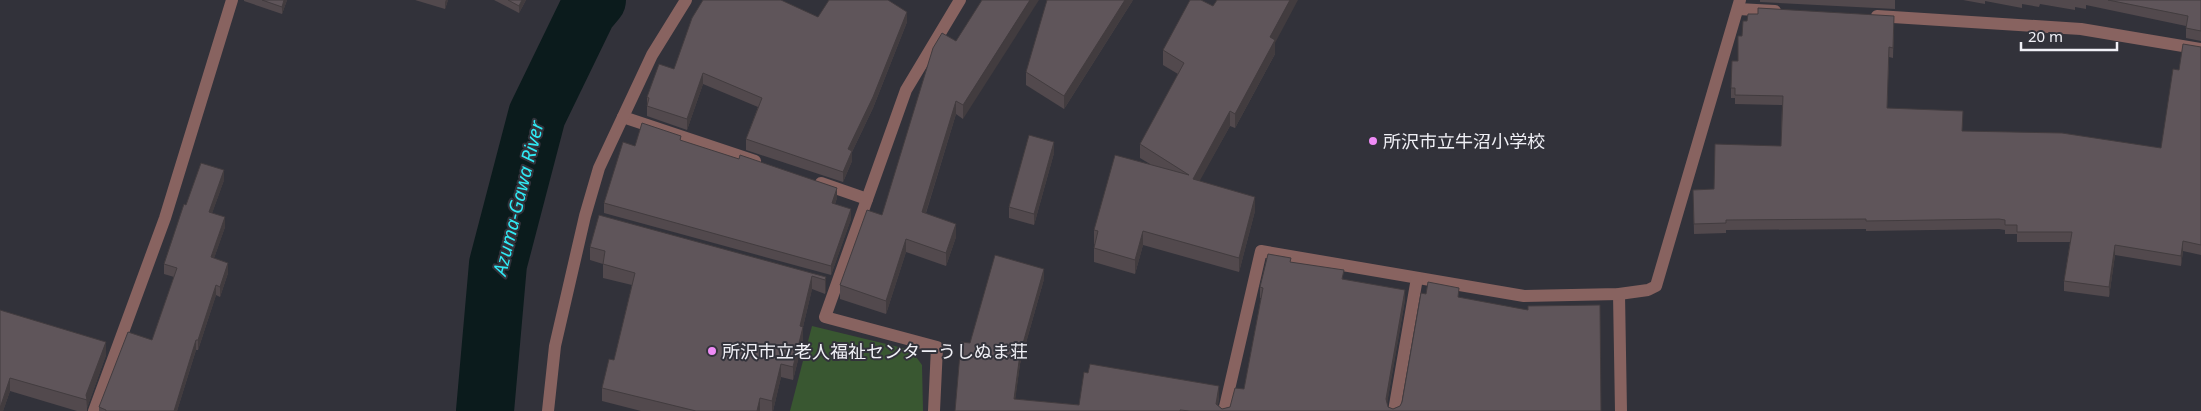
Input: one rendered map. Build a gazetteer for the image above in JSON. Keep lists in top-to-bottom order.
{
  "water": ["Azuma-Gawa River"],
  "places": ["所沢市立牛沼小学校", "所沢市立老人福祉センターうしぬま荘"],
  "scale_bar": "20 m"
}
